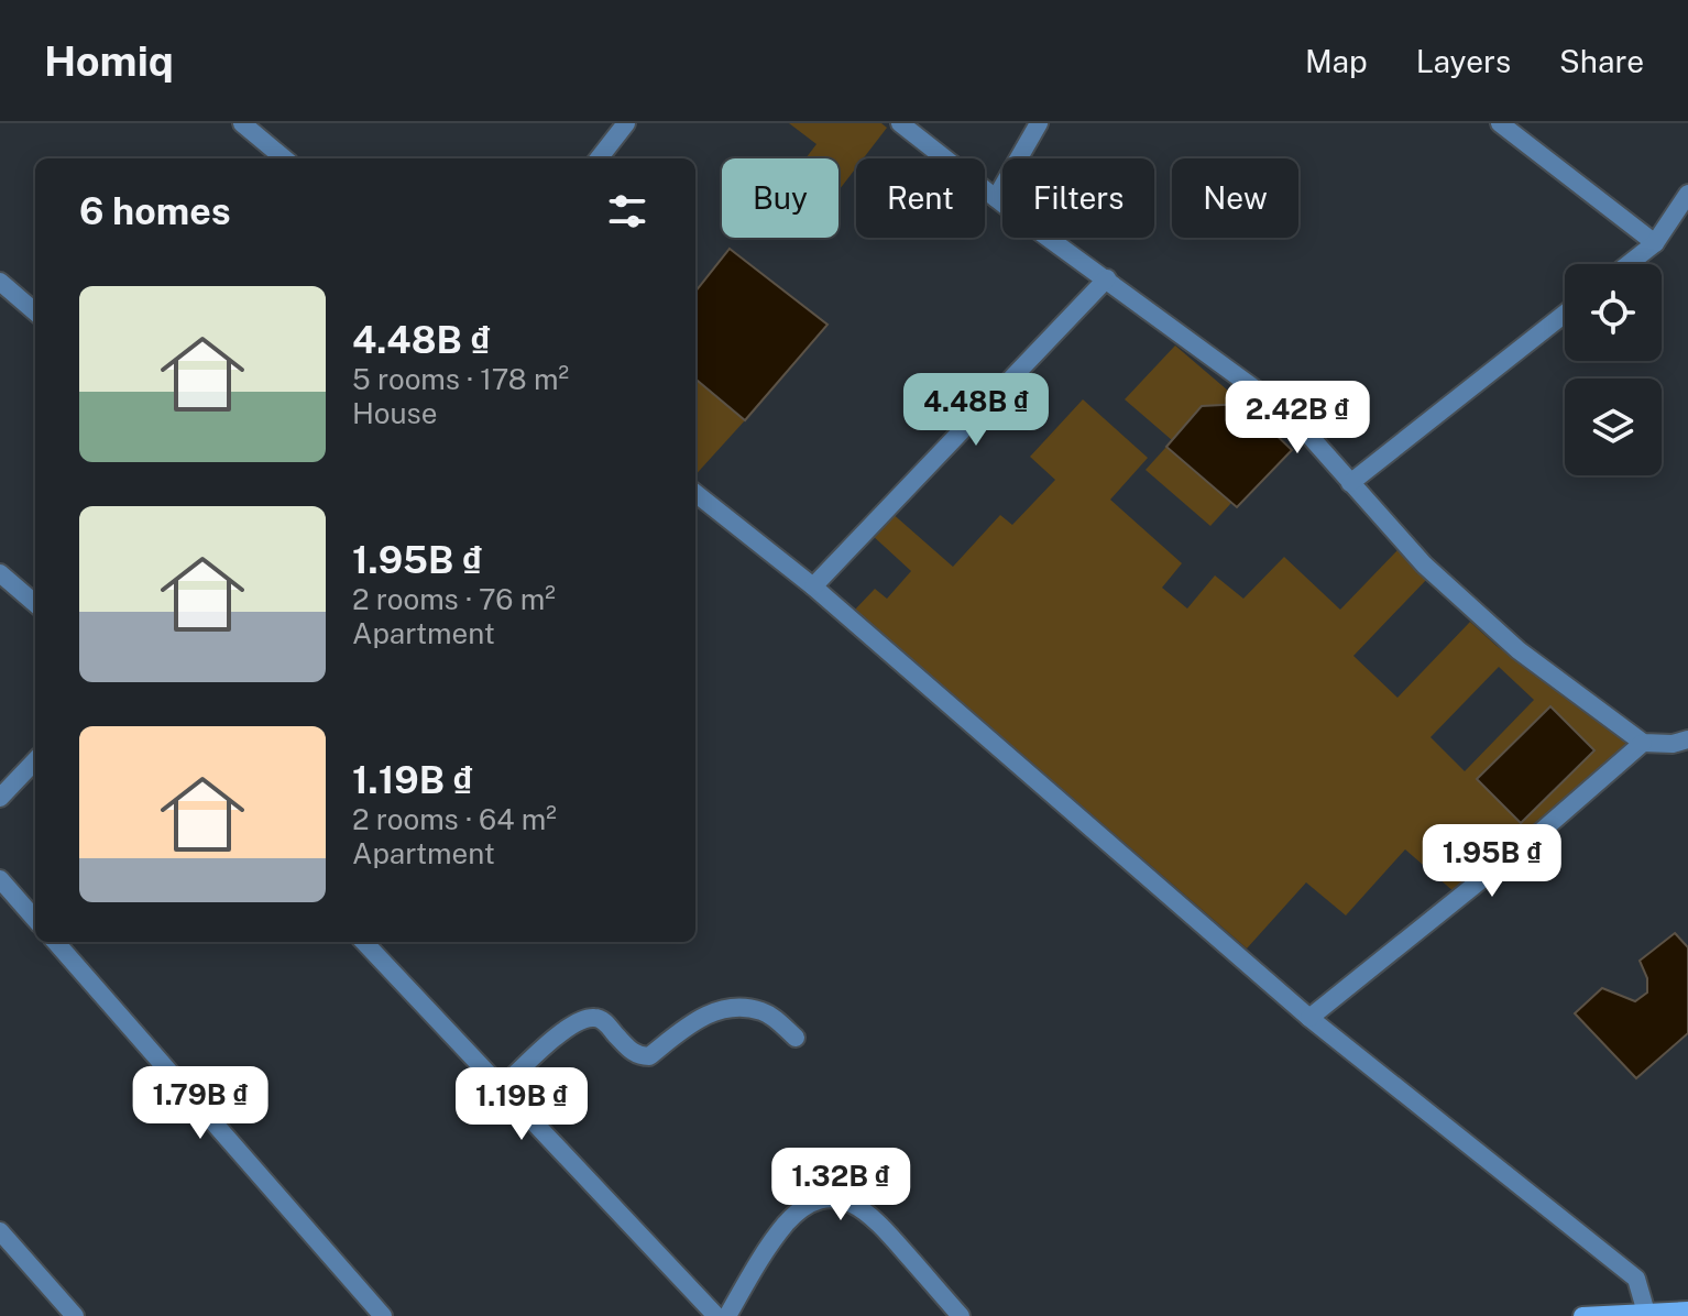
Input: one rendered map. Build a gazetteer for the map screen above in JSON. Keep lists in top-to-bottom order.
{
  "page": {
    "header": "Homiq",
    "nav": ["Map", "Layers", "Share"],
    "chip": [
      "Buy",
      "Rent",
      "Filters",
      "New"
    ],
    "heading": "6 homes",
    "list": [
      {
        "name": "4.48B ₫",
        "note": "5 rooms · 178 m² · House"
      },
      {
        "name": "1.95B ₫",
        "note": "2 rooms · 76 m² · Apartment"
      },
      {
        "name": "1.19B ₫",
        "note": "2 rooms · 64 m² · Apartment"
      }
    ],
    "price": [
      "4.48B ₫",
      "2.42B ₫",
      "1.95B ₫",
      "1.79B ₫",
      "1.19B ₫",
      "1.32B ₫"
    ]
  }
}
